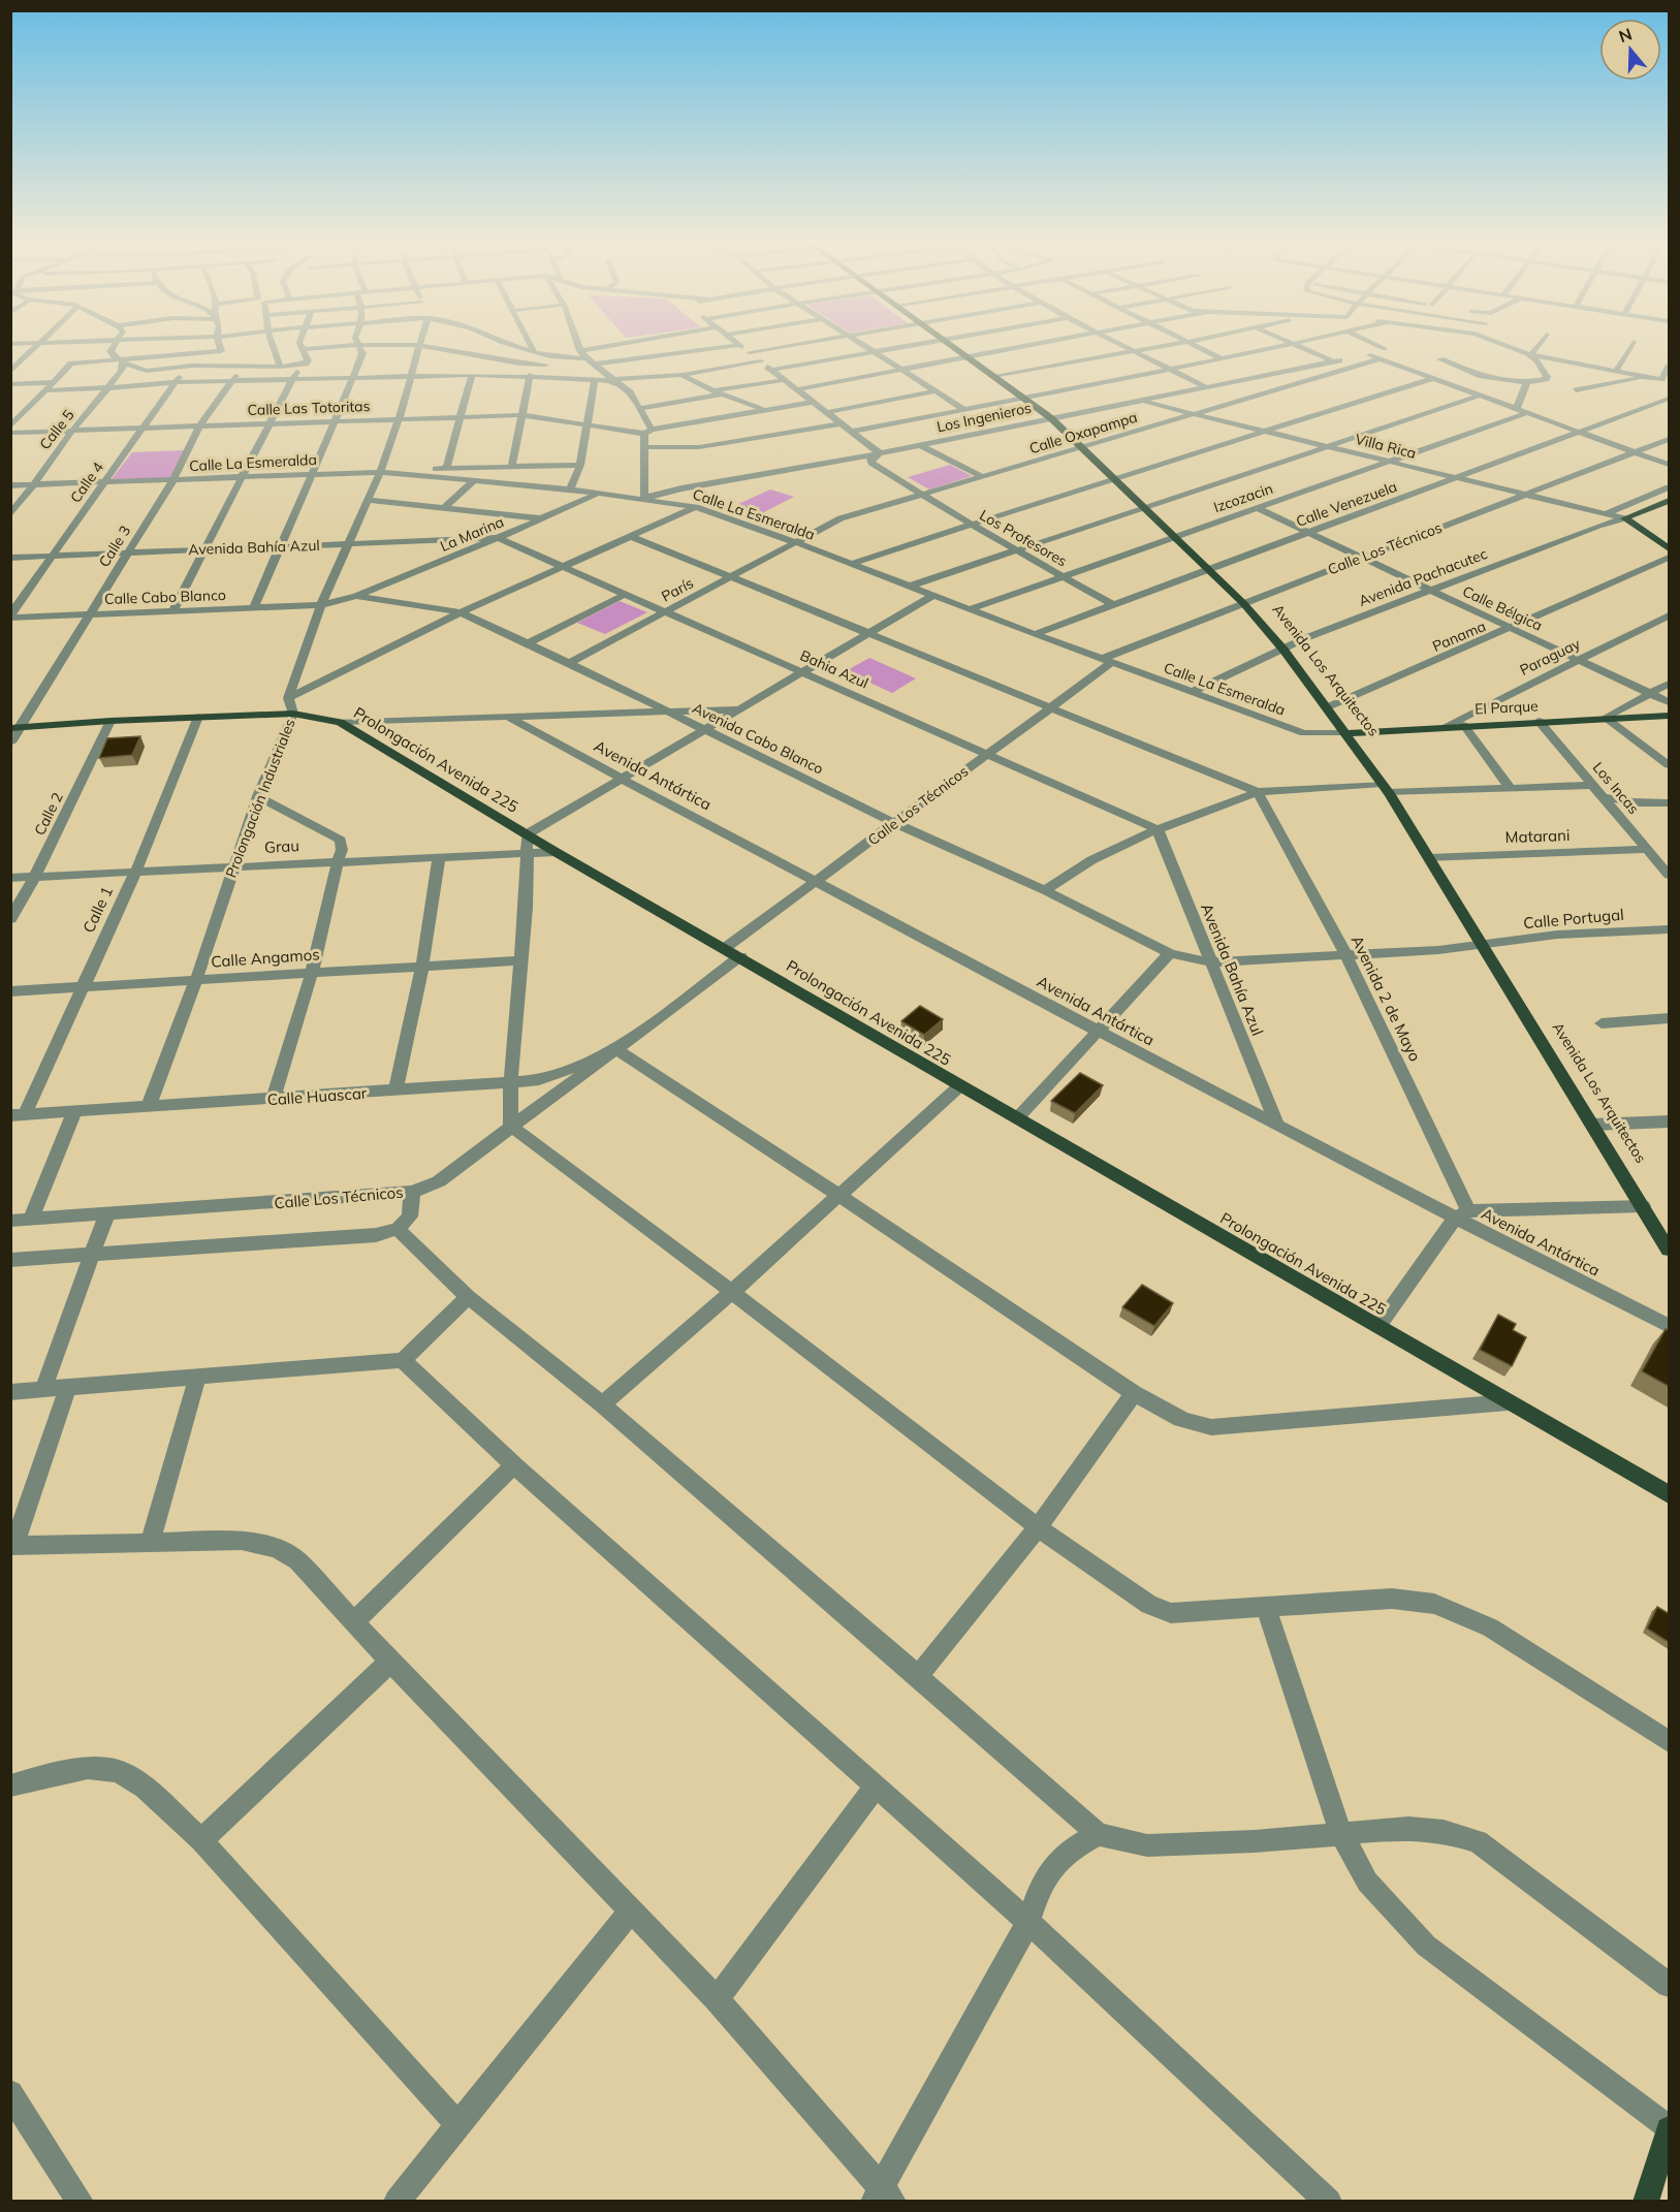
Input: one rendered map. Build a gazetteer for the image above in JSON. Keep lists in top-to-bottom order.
{
  "streets": {
    "main road": [
      "Avenida Pachacutec",
      "Avenida Los Arquitectos",
      "El Parque",
      "Prolongación Avenida 225"
    ],
    "street": [
      "Calle Las Totoritas",
      "Los Ingenieros",
      "Calle 5",
      "Calle Oxapampa",
      "Villa Rica",
      "Calle La Esmeralda",
      "Calle 4",
      "Izcozacin",
      "Calle Venezuela",
      "La Marina",
      "Los Profesores",
      "Calle 3",
      "Avenida Bahía Azul",
      "Calle Los Técnicos",
      "París",
      "Calle Cabo Blanco",
      "Calle Bélgica",
      "Panama",
      "Paraguay",
      "Bahia Azul",
      "Avenida Cabo Blanco",
      "Avenida Antártica",
      "Los Incas",
      "Prolongación Industriales",
      "Calle 2",
      "Matarani",
      "Grau",
      "Calle 1",
      "Calle Portugal",
      "Calle Angamos",
      "Avenida 2 de Mayo",
      "Calle Huascar"
    ]
  },
  "crossings": [
    ["Calle Las Totoritas", "Calle 5"],
    ["Calle Las Totoritas", "Calle 4"],
    ["Calle Las Totoritas", "Calle 3"],
    ["Calle Las Totoritas", "Prolongación Industriales"],
    ["Los Ingenieros", "Villa Rica"],
    ["Los Ingenieros", "Calle La Esmeralda"],
    ["Los Ingenieros", "Los Profesores"],
    ["Los Ingenieros", "Avenida Los Arquitectos"],
    ["Calle 5", "Calle La Esmeralda"],
    ["Calle Oxapampa", "Villa Rica"],
    ["Calle Oxapampa", "Calle La Esmeralda"],
    ["Calle Oxapampa", "Los Profesores"],
    ["Calle Oxapampa", "París"],
    ["Calle Oxapampa", "Avenida Los Arquitectos"],
    ["Villa Rica", "Izcozacin"],
    ["Villa Rica", "Calle Venezuela"],
    ["Villa Rica", "Calle Los Técnicos"],
    ["Villa Rica", "Avenida Pachacutec"],
    ["Calle La Esmeralda", "Calle 4"],
    ["Calle La Esmeralda", "Izcozacin"],
    ["Calle La Esmeralda", "Calle Venezuela"],
    ["Calle La Esmeralda", "La Marina"],
    ["Calle La Esmeralda", "Calle 3"],
    ["Calle La Esmeralda", "Calle Los Técnicos"],
    ["Calle La Esmeralda", "Avenida Pachacutec"],
    ["Calle La Esmeralda", "París"],
    ["Calle La Esmeralda", "Avenida Los Arquitectos"],
    ["Calle La Esmeralda", "El Parque"],
    ["Calle La Esmeralda", "Prolongación Industriales"],
    ["Calle 4", "Avenida Bahía Azul"],
    ["Calle 4", "Calle Cabo Blanco"],
    ["Izcozacin", "Los Profesores"],
    ["Izcozacin", "Calle Bélgica"],
    ["Izcozacin", "Avenida Los Arquitectos"],
    ["Calle Venezuela", "Los Profesores"],
    ["Calle Venezuela", "Calle Bélgica"],
    ["Calle Venezuela", "Avenida Los Arquitectos"],
    ["La Marina", "Avenida Bahía Azul"],
    ["La Marina", "Bahia Azul"],
    ["La Marina", "Avenida Cabo Blanco"],
    ["Calle 3", "Avenida Bahía Azul"],
    ["Calle 3", "Calle Cabo Blanco"],
    ["Calle 3", "Prolongación Avenida 225"],
    ["Avenida Bahía Azul", "Bahia Azul"],
    ["Avenida Bahía Azul", "Avenida Cabo Blanco"],
    ["Avenida Bahía Azul", "Avenida Antártica"],
    ["Avenida Bahía Azul", "Prolongación Industriales"],
    ["Calle Los Técnicos", "Calle Bélgica"],
    ["Calle Los Técnicos", "Bahia Azul"],
    ["Calle Los Técnicos", "Avenida Los Arquitectos"],
    ["Calle Los Técnicos", "Avenida Cabo Blanco"],
    ["Calle Los Técnicos", "Prolongación Avenida 225"],
    ["Calle Los Técnicos", "Avenida Antártica"],
    ["Calle Los Técnicos", "Calle Huascar"],
    ["Avenida Pachacutec", "Calle Bélgica"],
    ["Avenida Pachacutec", "Avenida Los Arquitectos"],
    ["París", "Bahia Azul"],
    ["París", "Avenida Cabo Blanco"],
    ["Calle Cabo Blanco", "Avenida Cabo Blanco"],
    ["Calle Cabo Blanco", "Prolongación Industriales"],
    ["Calle Bélgica", "Panama"],
    ["Calle Bélgica", "Paraguay"],
    ["Panama", "Avenida Los Arquitectos"],
    ["Paraguay", "El Parque"],
    ["Avenida Los Arquitectos", "El Parque"],
    ["Avenida Los Arquitectos", "Matarani"],
    ["Avenida Los Arquitectos", "Calle Portugal"],
    ["El Parque", "Los Incas"],
    ["Avenida Cabo Blanco", "Prolongación Industriales"],
    ["Avenida Cabo Blanco", "Calle Portugal"],
    ["Avenida Cabo Blanco", "Avenida 2 de Mayo"],
    ["Prolongación Avenida 225", "Prolongación Industriales"],
    ["Prolongación Avenida 225", "Calle 2"],
    ["Prolongación Avenida 225", "Grau"],
    ["Prolongación Avenida 225", "Calle 1"],
    ["Avenida Antártica", "Avenida 2 de Mayo"],
    ["Los Incas", "Matarani"],
    ["Prolongación Industriales", "Grau"],
    ["Prolongación Industriales", "Calle Angamos"],
    ["Prolongación Industriales", "Calle Huascar"],
    ["Calle 2", "Grau"],
    ["Grau", "Calle 1"],
    ["Calle 1", "Calle Angamos"],
    ["Calle 1", "Calle Huascar"],
    ["Calle Portugal", "Avenida 2 de Mayo"]
  ],
  "north": "top"
}
